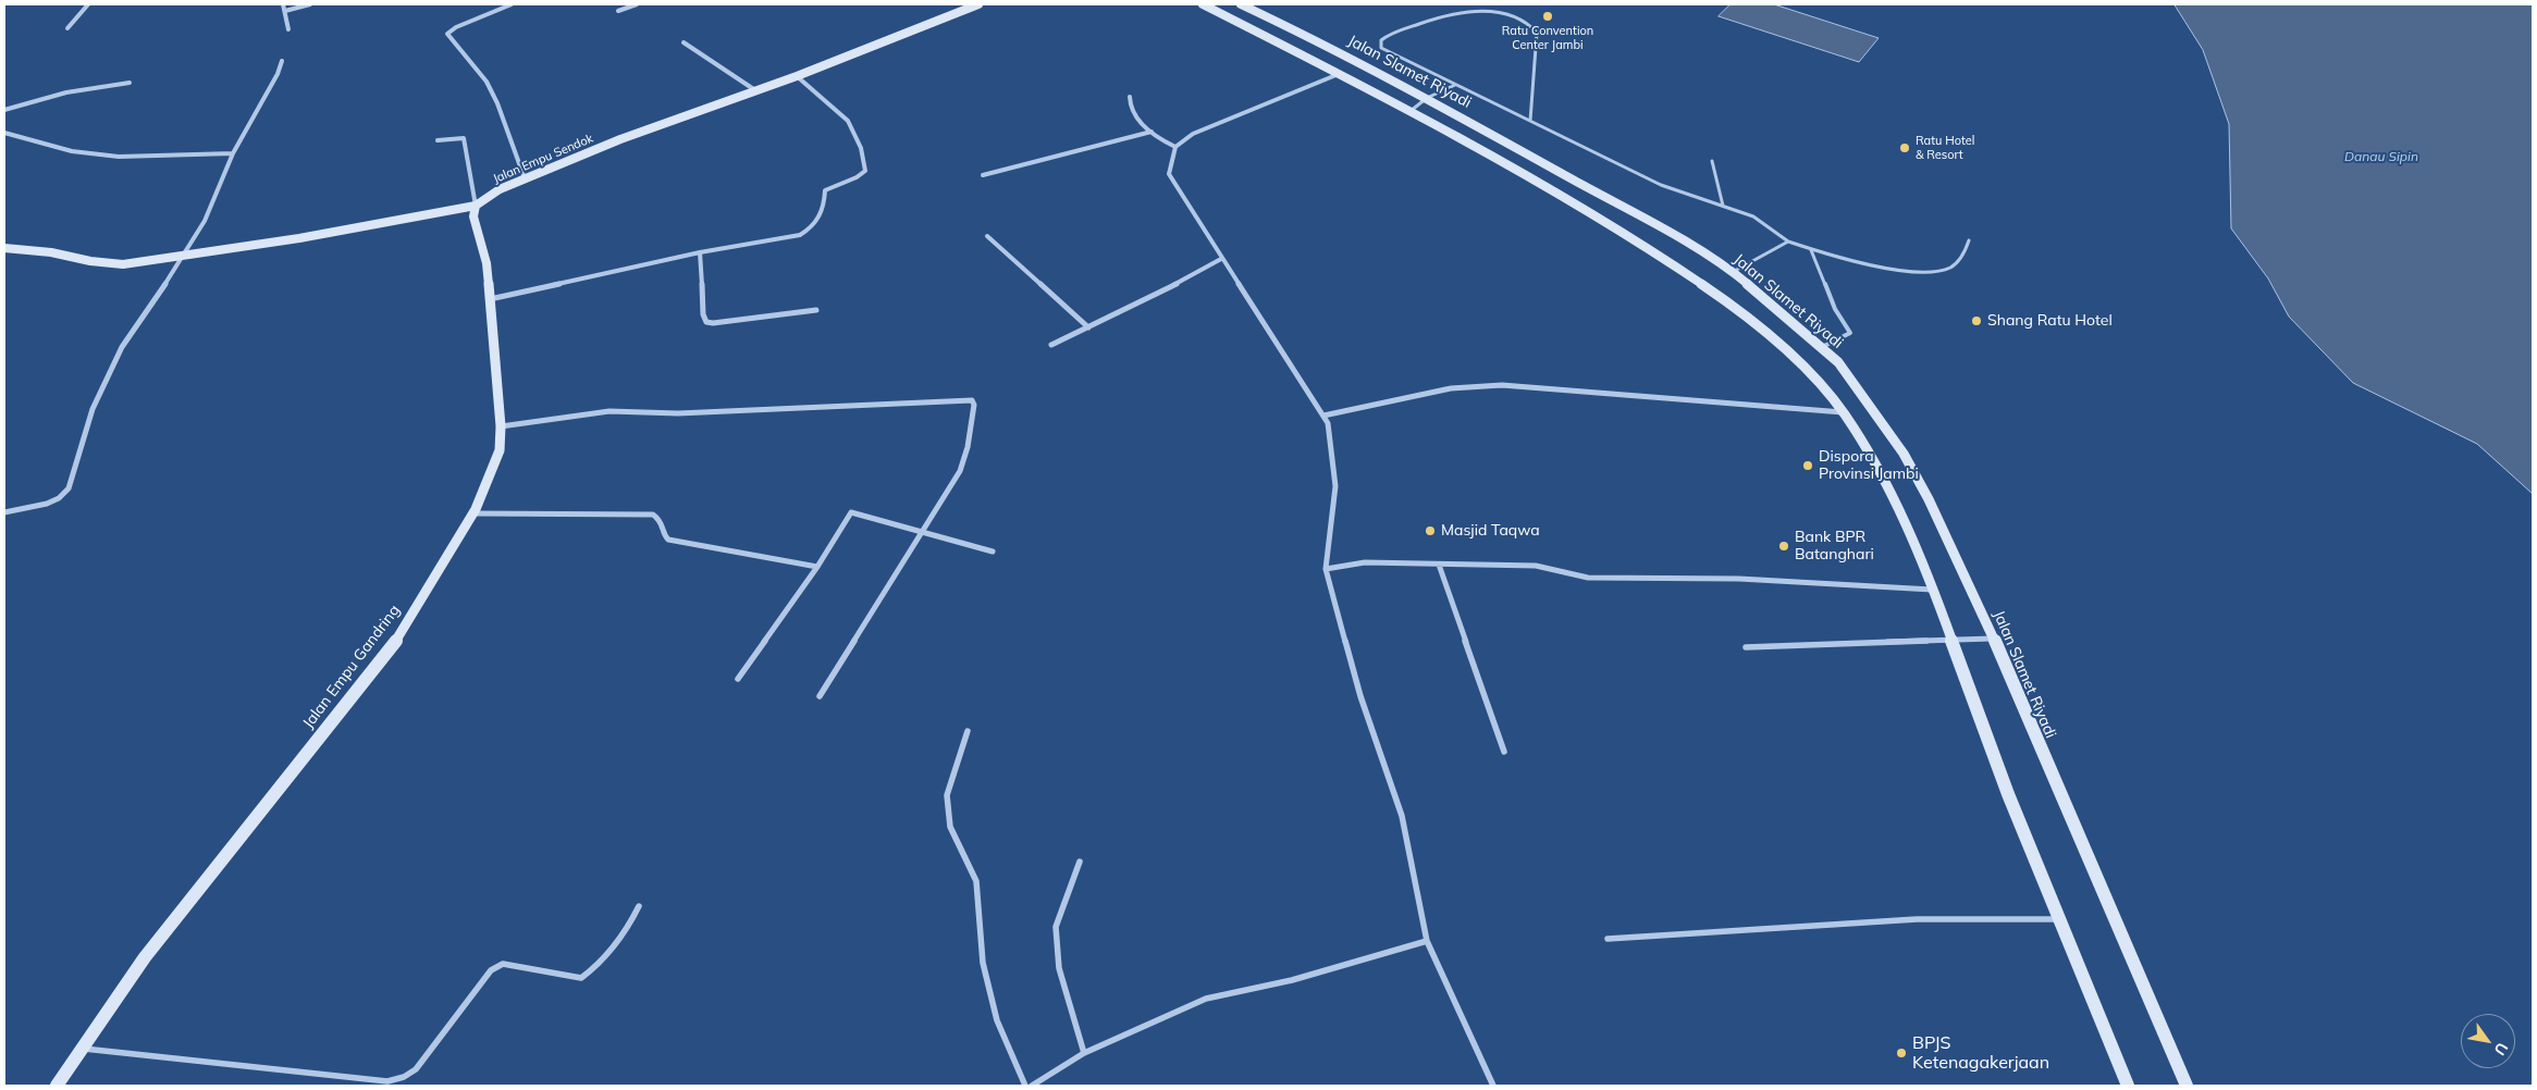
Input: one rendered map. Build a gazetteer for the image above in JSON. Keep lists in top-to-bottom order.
{
  "streets": {
    "main road": ["Jalan Slamet Riyadi", "Jalan Empu Sendok", "Jalan Empu Gandring"]
  },
  "crossings": [
    ["Jalan Empu Sendok", "Jalan Empu Gandring"]
  ],
  "water": ["Danau Sipin"],
  "places": [
    "Ratu Convention Center Jambi",
    "Ratu Hotel & Resort",
    "Shang Ratu Hotel",
    "Dispora Provinsi Jambi",
    "Masjid Taqwa",
    "Bank BPR Batanghari",
    "BPJS Ketenagakerjaan"
  ],
  "north": "bottom right"
}
